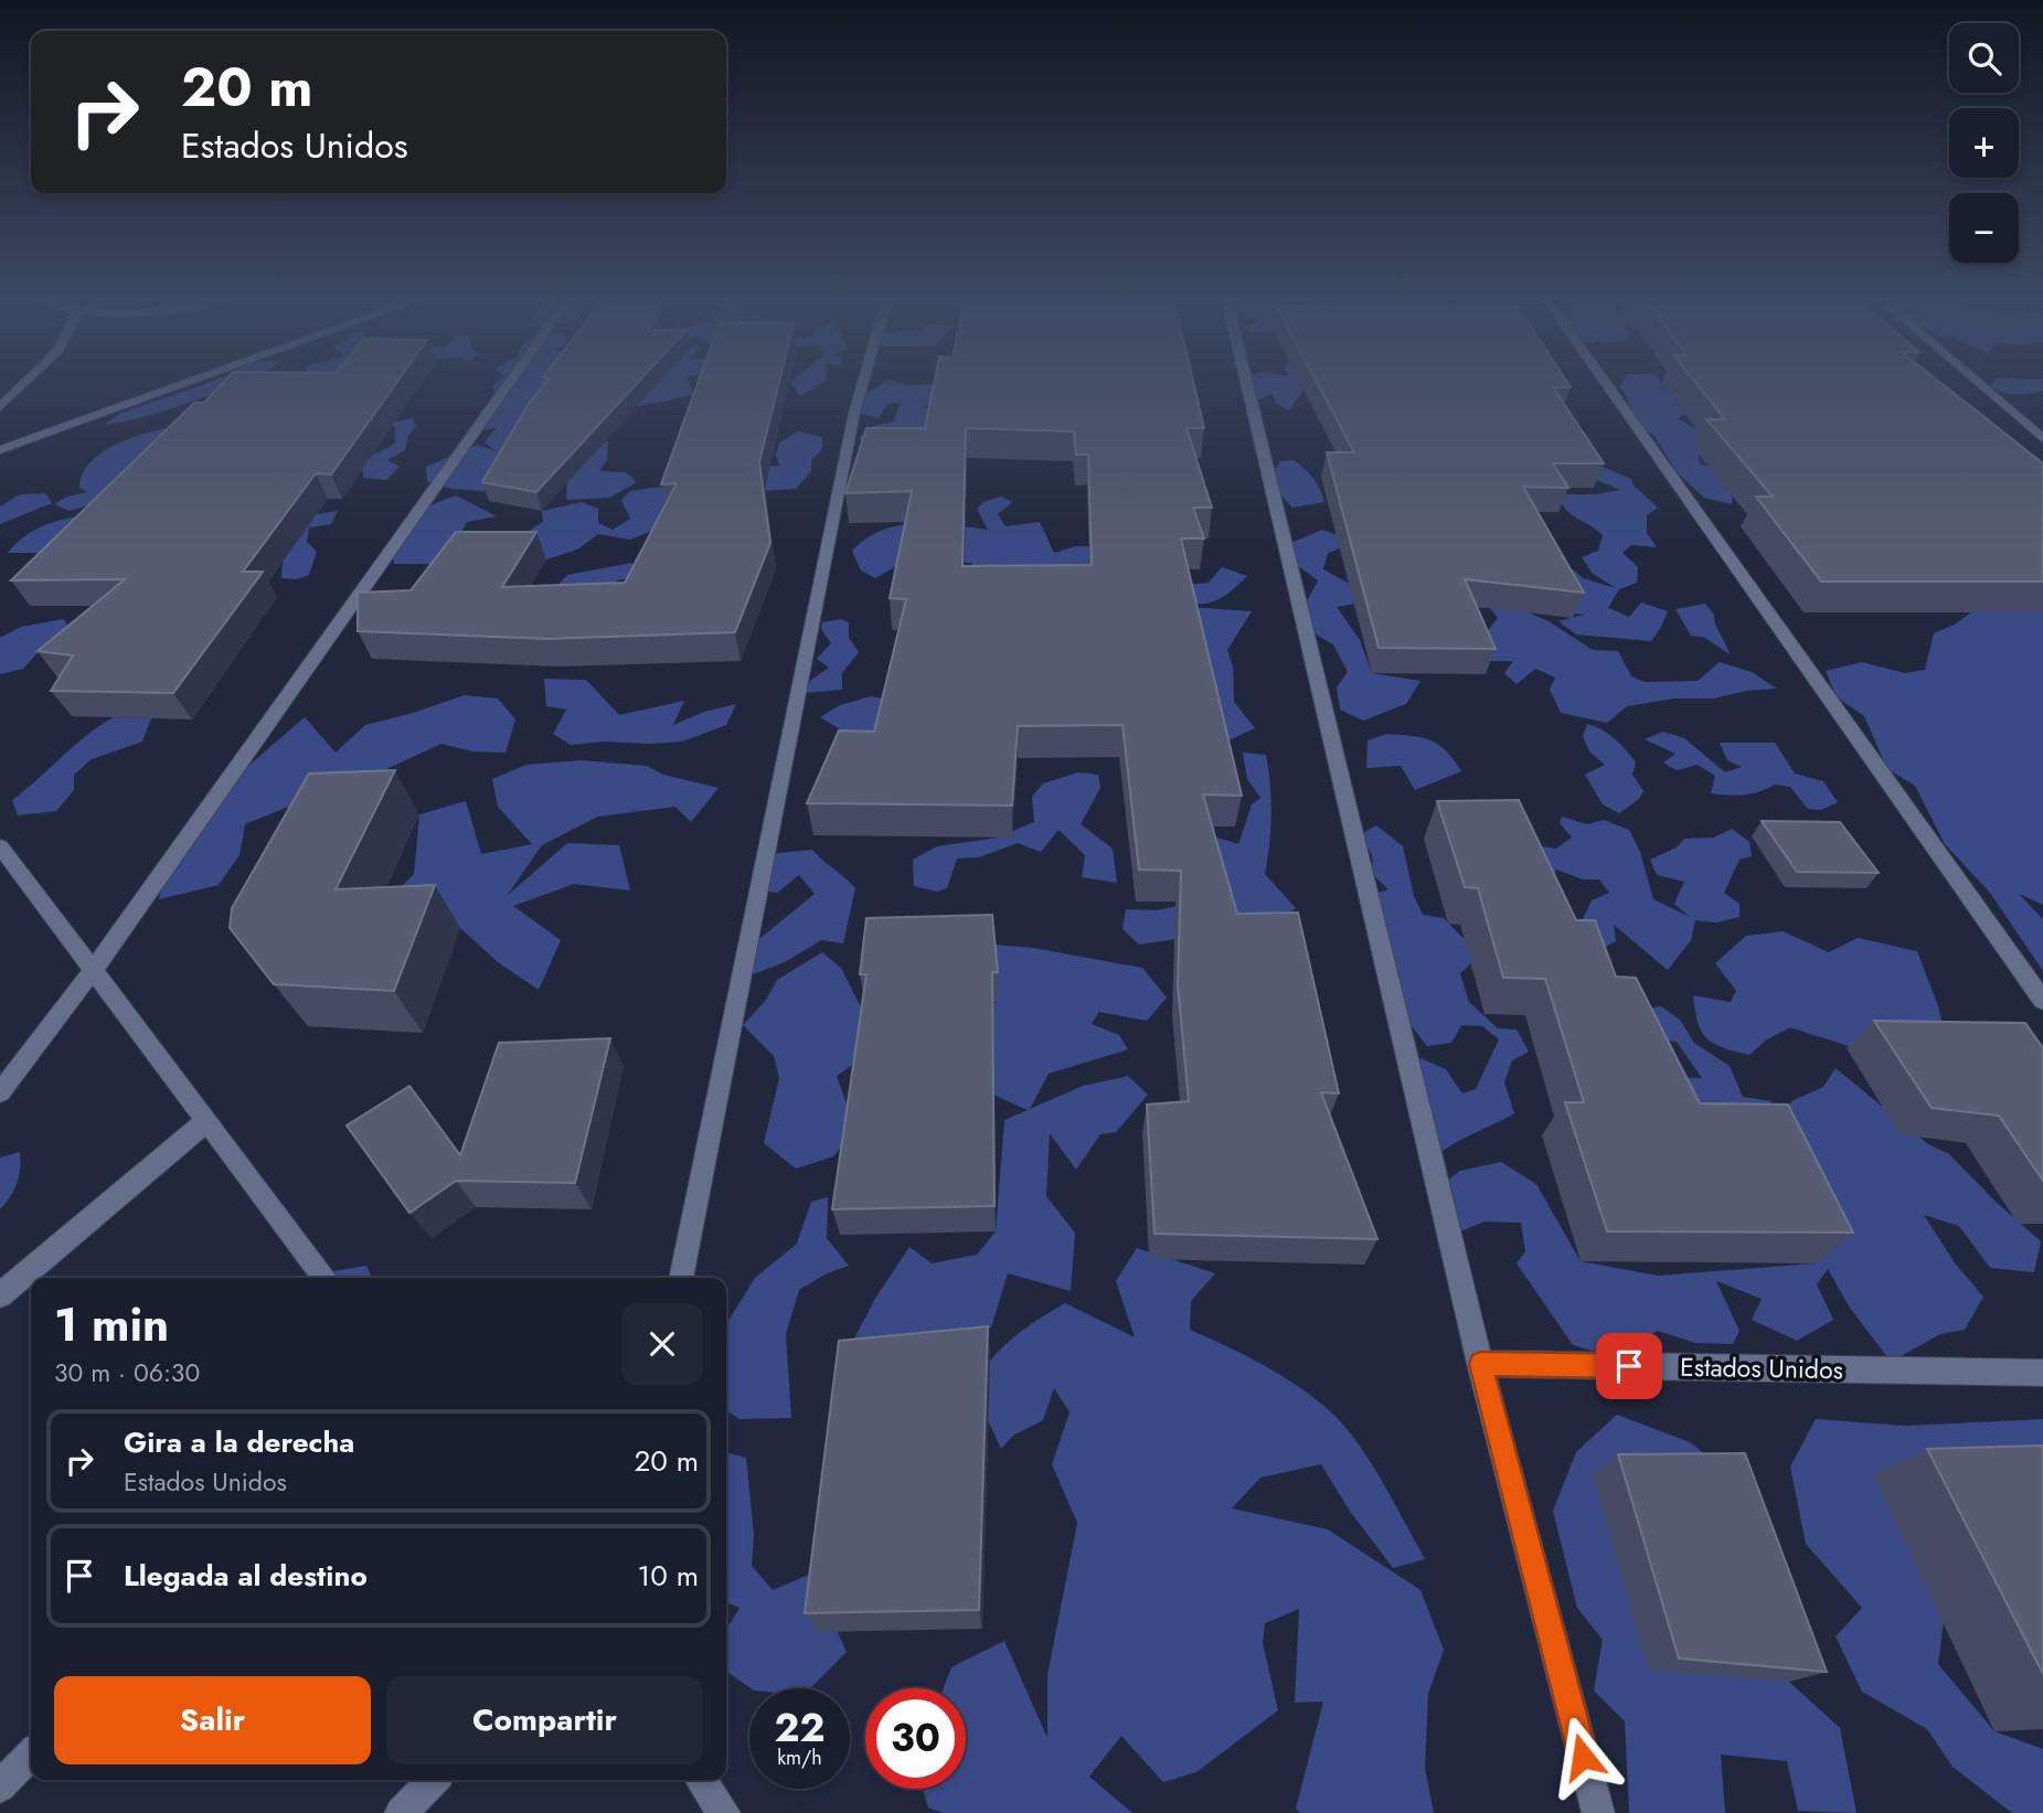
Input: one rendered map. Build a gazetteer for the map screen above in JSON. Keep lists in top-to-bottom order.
{
  "streets": {
    "street": ["Estados Unidos"]
  },
  "page": {
    "map_buttons": ["+", "−"],
    "turn": ["20 m", "Estados Unidos"],
    "heading": ["1 min", "30 m · 06:30"],
    "list": [
      {
        "name": "Gira a la derecha",
        "note": "Estados Unidos",
        "value": "20 m"
      },
      {
        "name": "Llegada al destino",
        "value": "10 m"
      }
    ],
    "buttons": ["Salir", "Compartir"],
    "speed": "22 km/h",
    "limit": "30"
  }
}
